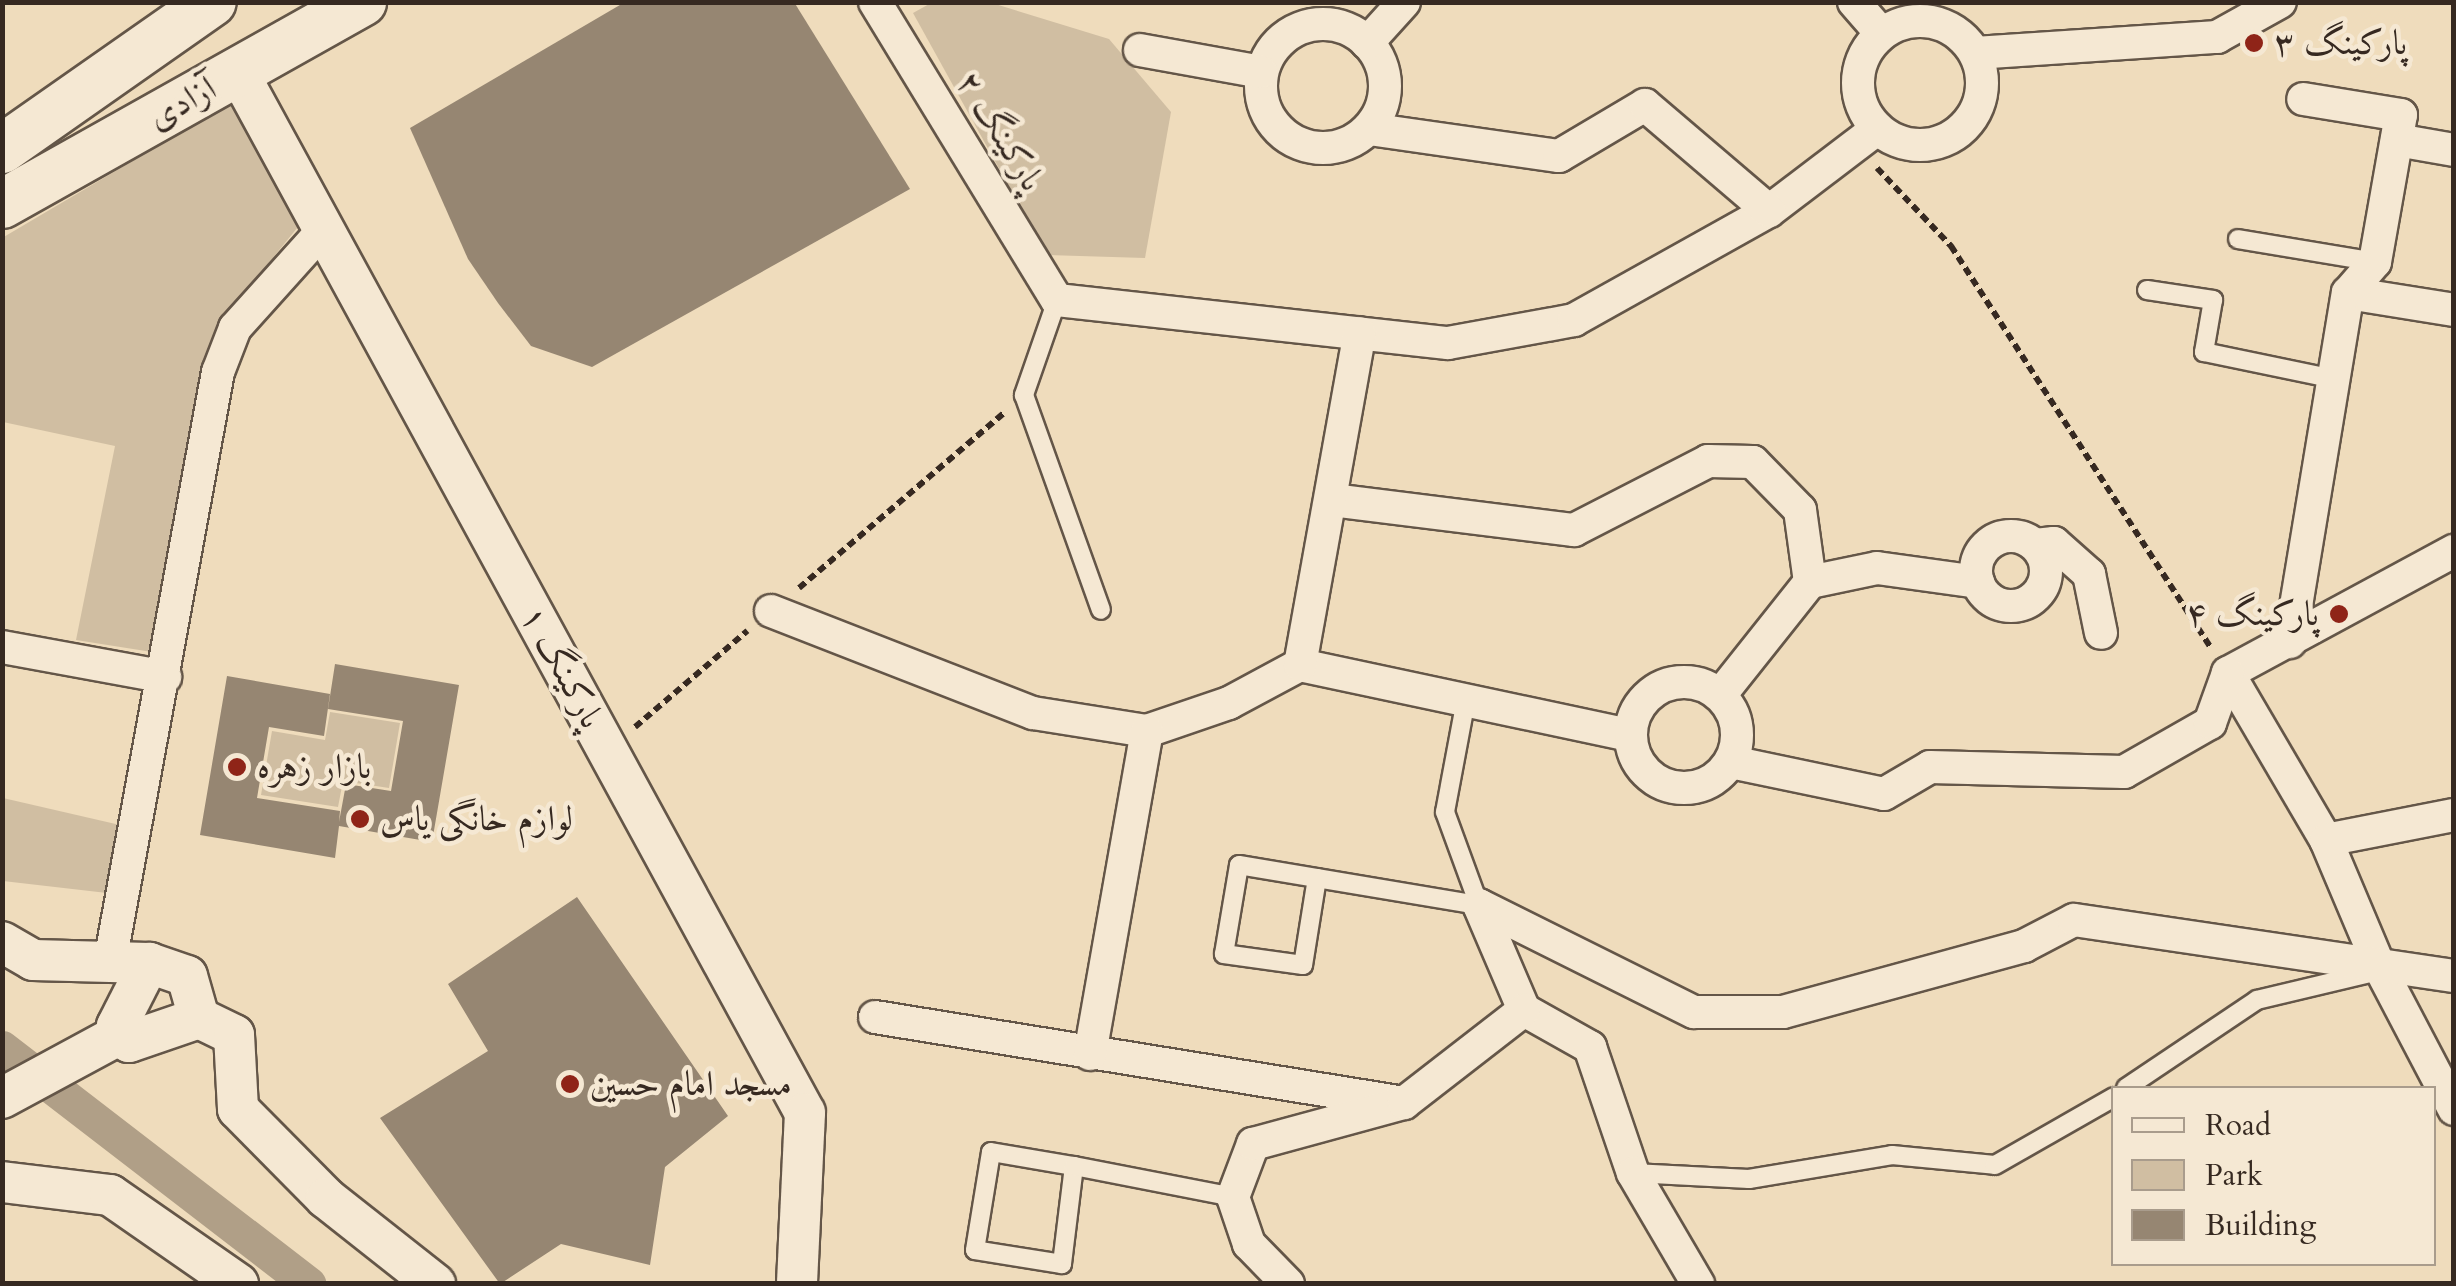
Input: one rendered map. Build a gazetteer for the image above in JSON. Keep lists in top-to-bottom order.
{
  "streets": {
    "main road": ["آزادی"],
    "street": ["پارکینگ ۲", "پارکینگ ۱"]
  },
  "crossings": [
    ["آزادی", "پارکینگ ۱"]
  ],
  "places": [
    "پارکینگ ۳",
    "پارکینگ ۴",
    "بازار زهره",
    "لوازم خانگی یاس",
    "مسجد امام حسین"
  ],
  "legend": ["Road", "Park", "Building"]
}
